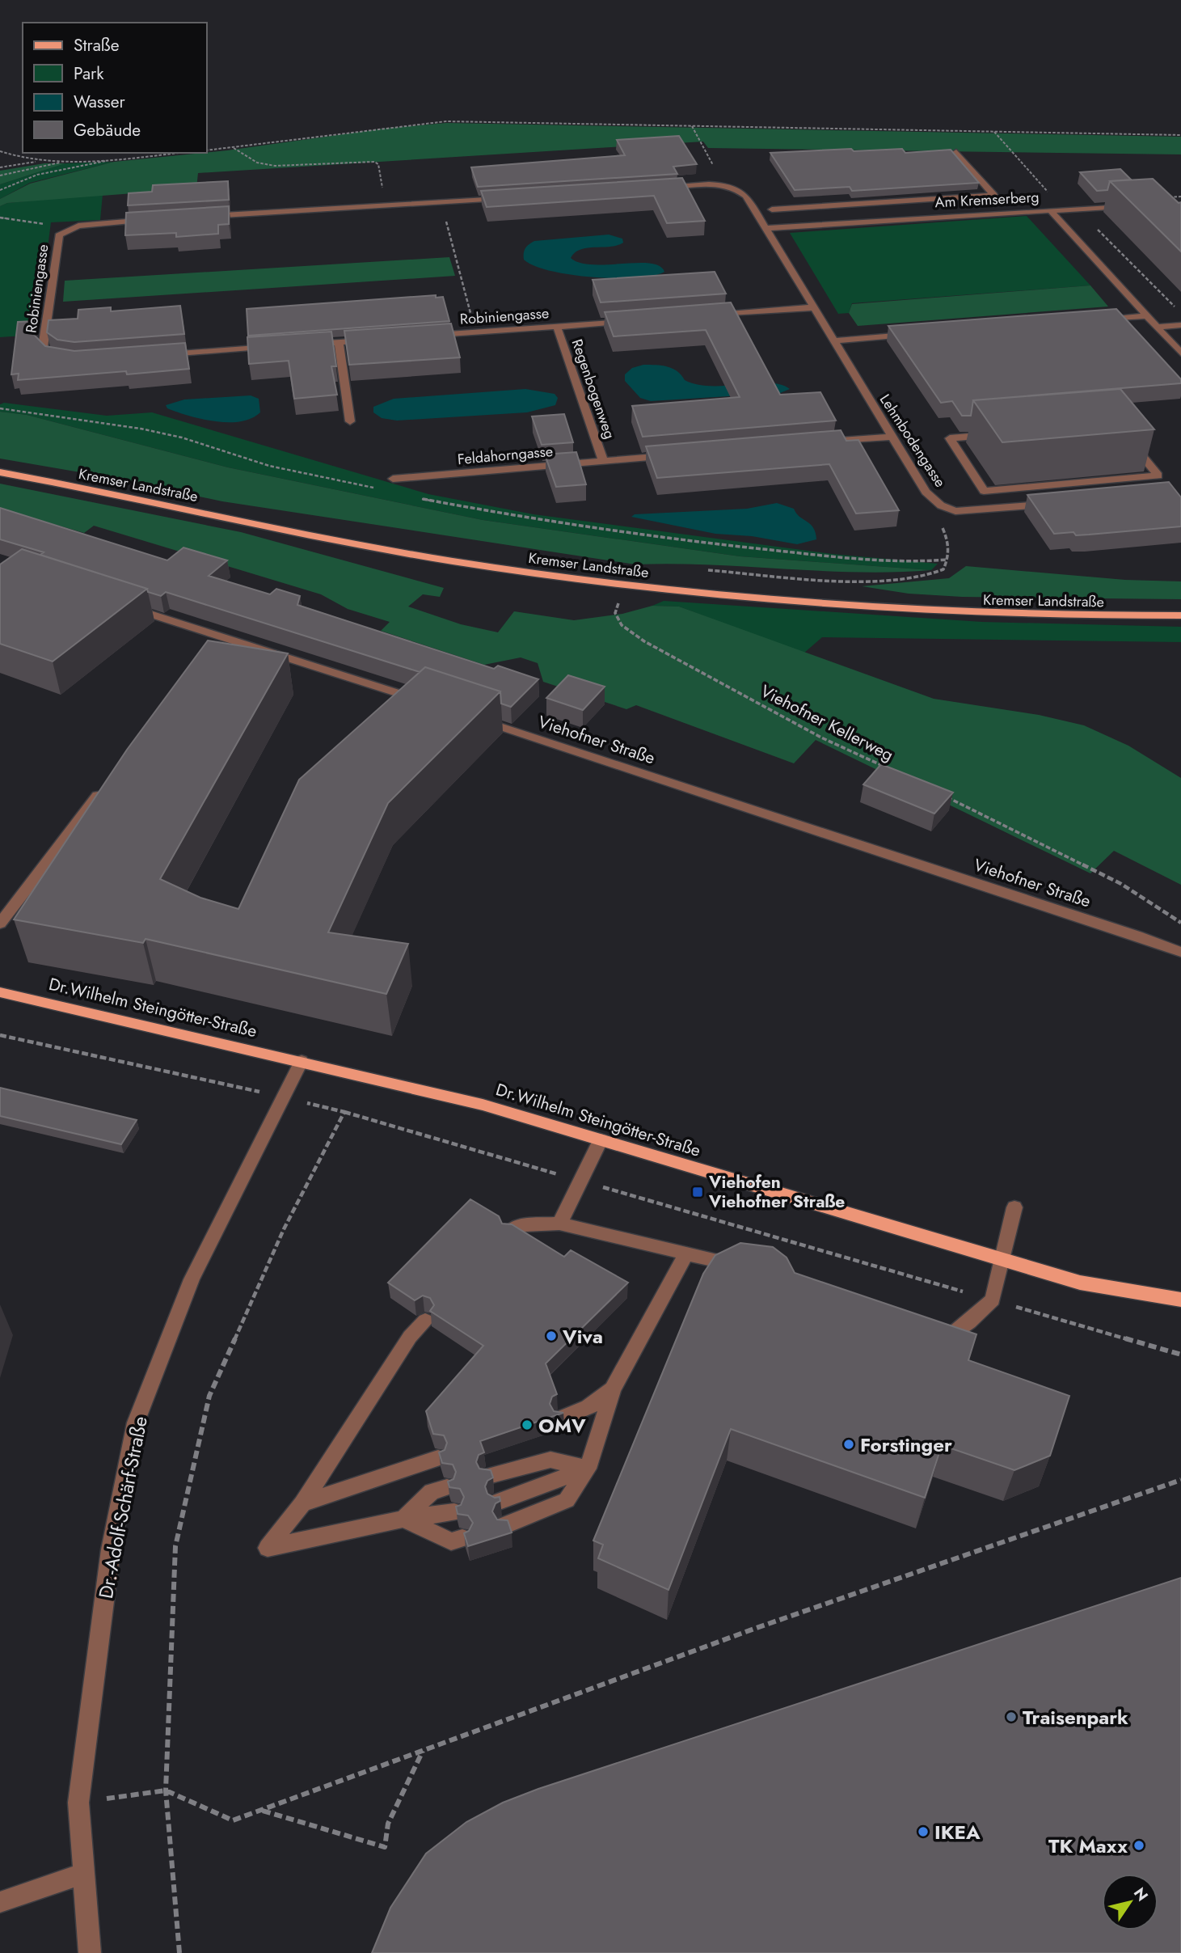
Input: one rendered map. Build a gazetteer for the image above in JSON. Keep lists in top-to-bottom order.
{
  "streets": {
    "main road": ["Kremser Landstraße", "Dr.Wilhelm Steingötter-Straße"],
    "street": [
      "Am Kremserberg",
      "Robiniengasse",
      "Regenbogenweg",
      "Lehmbodengasse",
      "Feldahorngasse",
      "Viehofner Straße",
      "Dr.-Adolf-Schärf-Straße"
    ],
    "path": ["Viehofner Kellerweg"]
  },
  "crossings": [
    ["Am Kremserberg", "Lehmbodengasse"],
    ["Robiniengasse", "Regenbogenweg"],
    ["Regenbogenweg", "Feldahorngasse"],
    ["Kremser Landstraße", "Viehofner Kellerweg"],
    ["Dr.Wilhelm Steingötter-Straße", "Dr.-Adolf-Schärf-Straße"]
  ],
  "places": {
    "transit": ["Viehofen Viehofner Straße"],
    "other": [
      "Viva",
      "OMV",
      "Forstinger",
      "Traisenpark",
      "IKEA",
      "TK Maxx"
    ]
  },
  "legend": [
    "Straße",
    "Park",
    "Wasser",
    "Gebäude"
  ],
  "north": "top right"
}
